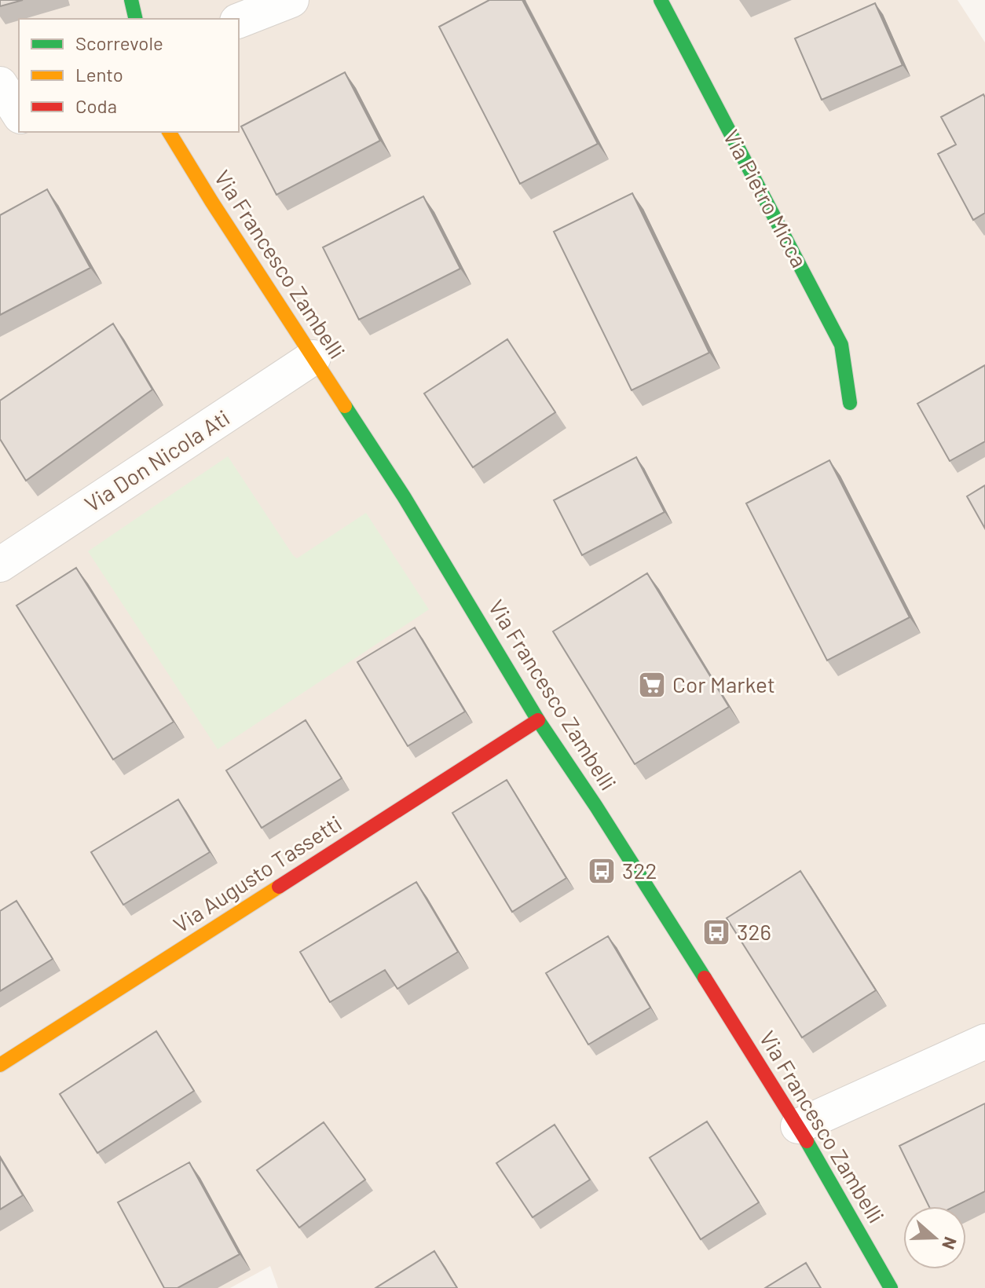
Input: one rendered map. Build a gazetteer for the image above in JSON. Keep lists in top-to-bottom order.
{
  "streets": {
    "main road": ["Via Pietro Micca", "Via Francesco Zambelli", "Via Augusto Tassetti"],
    "street": ["Via Don Nicola Ati"]
  },
  "crossings": [
    ["Via Francesco Zambelli", "Via Don Nicola Ati"],
    ["Via Francesco Zambelli", "Via Augusto Tassetti"]
  ],
  "places": {
    "supermarket": ["Cor Market"],
    "bus stop": ["322", "326"]
  },
  "legend": ["Scorrevole", "Lento", "Coda"],
  "north": "right"
}
